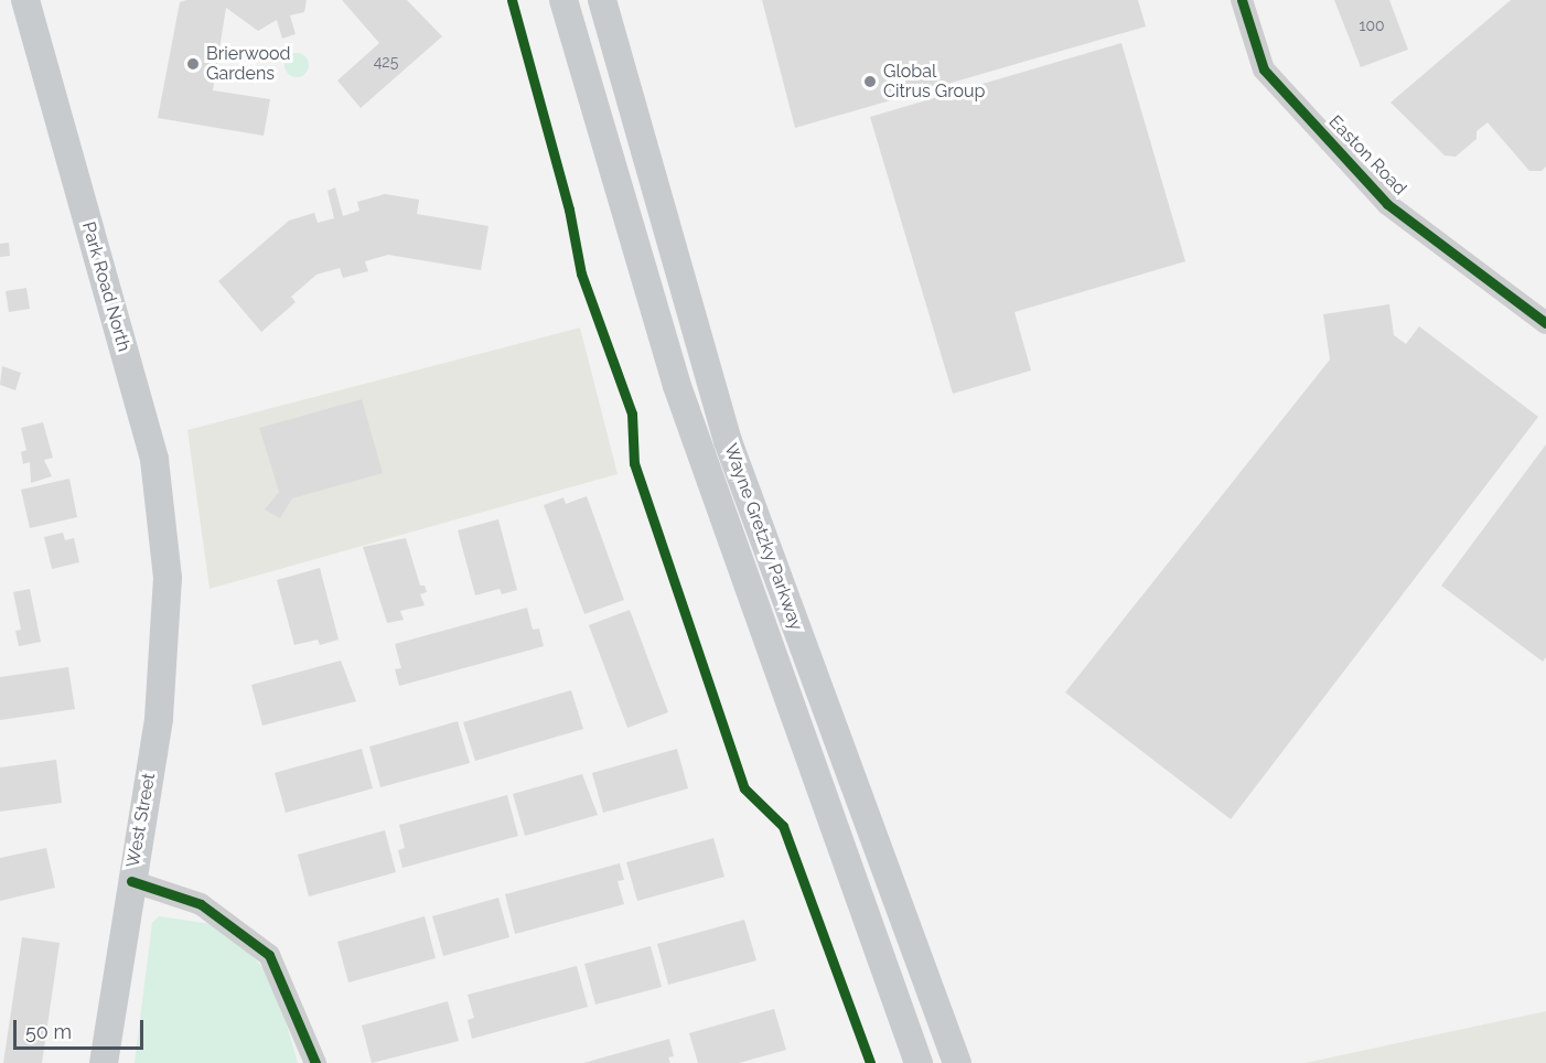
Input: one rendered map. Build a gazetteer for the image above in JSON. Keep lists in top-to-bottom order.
{
  "streets": {
    "main road": ["Park Road North", "Wayne Gretzky Parkway", "West Street"],
    "street": ["Easton Road"]
  },
  "crossings": [
    ["Park Road North", "West Street"]
  ],
  "places": ["Brierwood Gardens", "Global Citrus Group"],
  "house_numbers": ["100", "425"],
  "scale_bar": "50 m"
}
